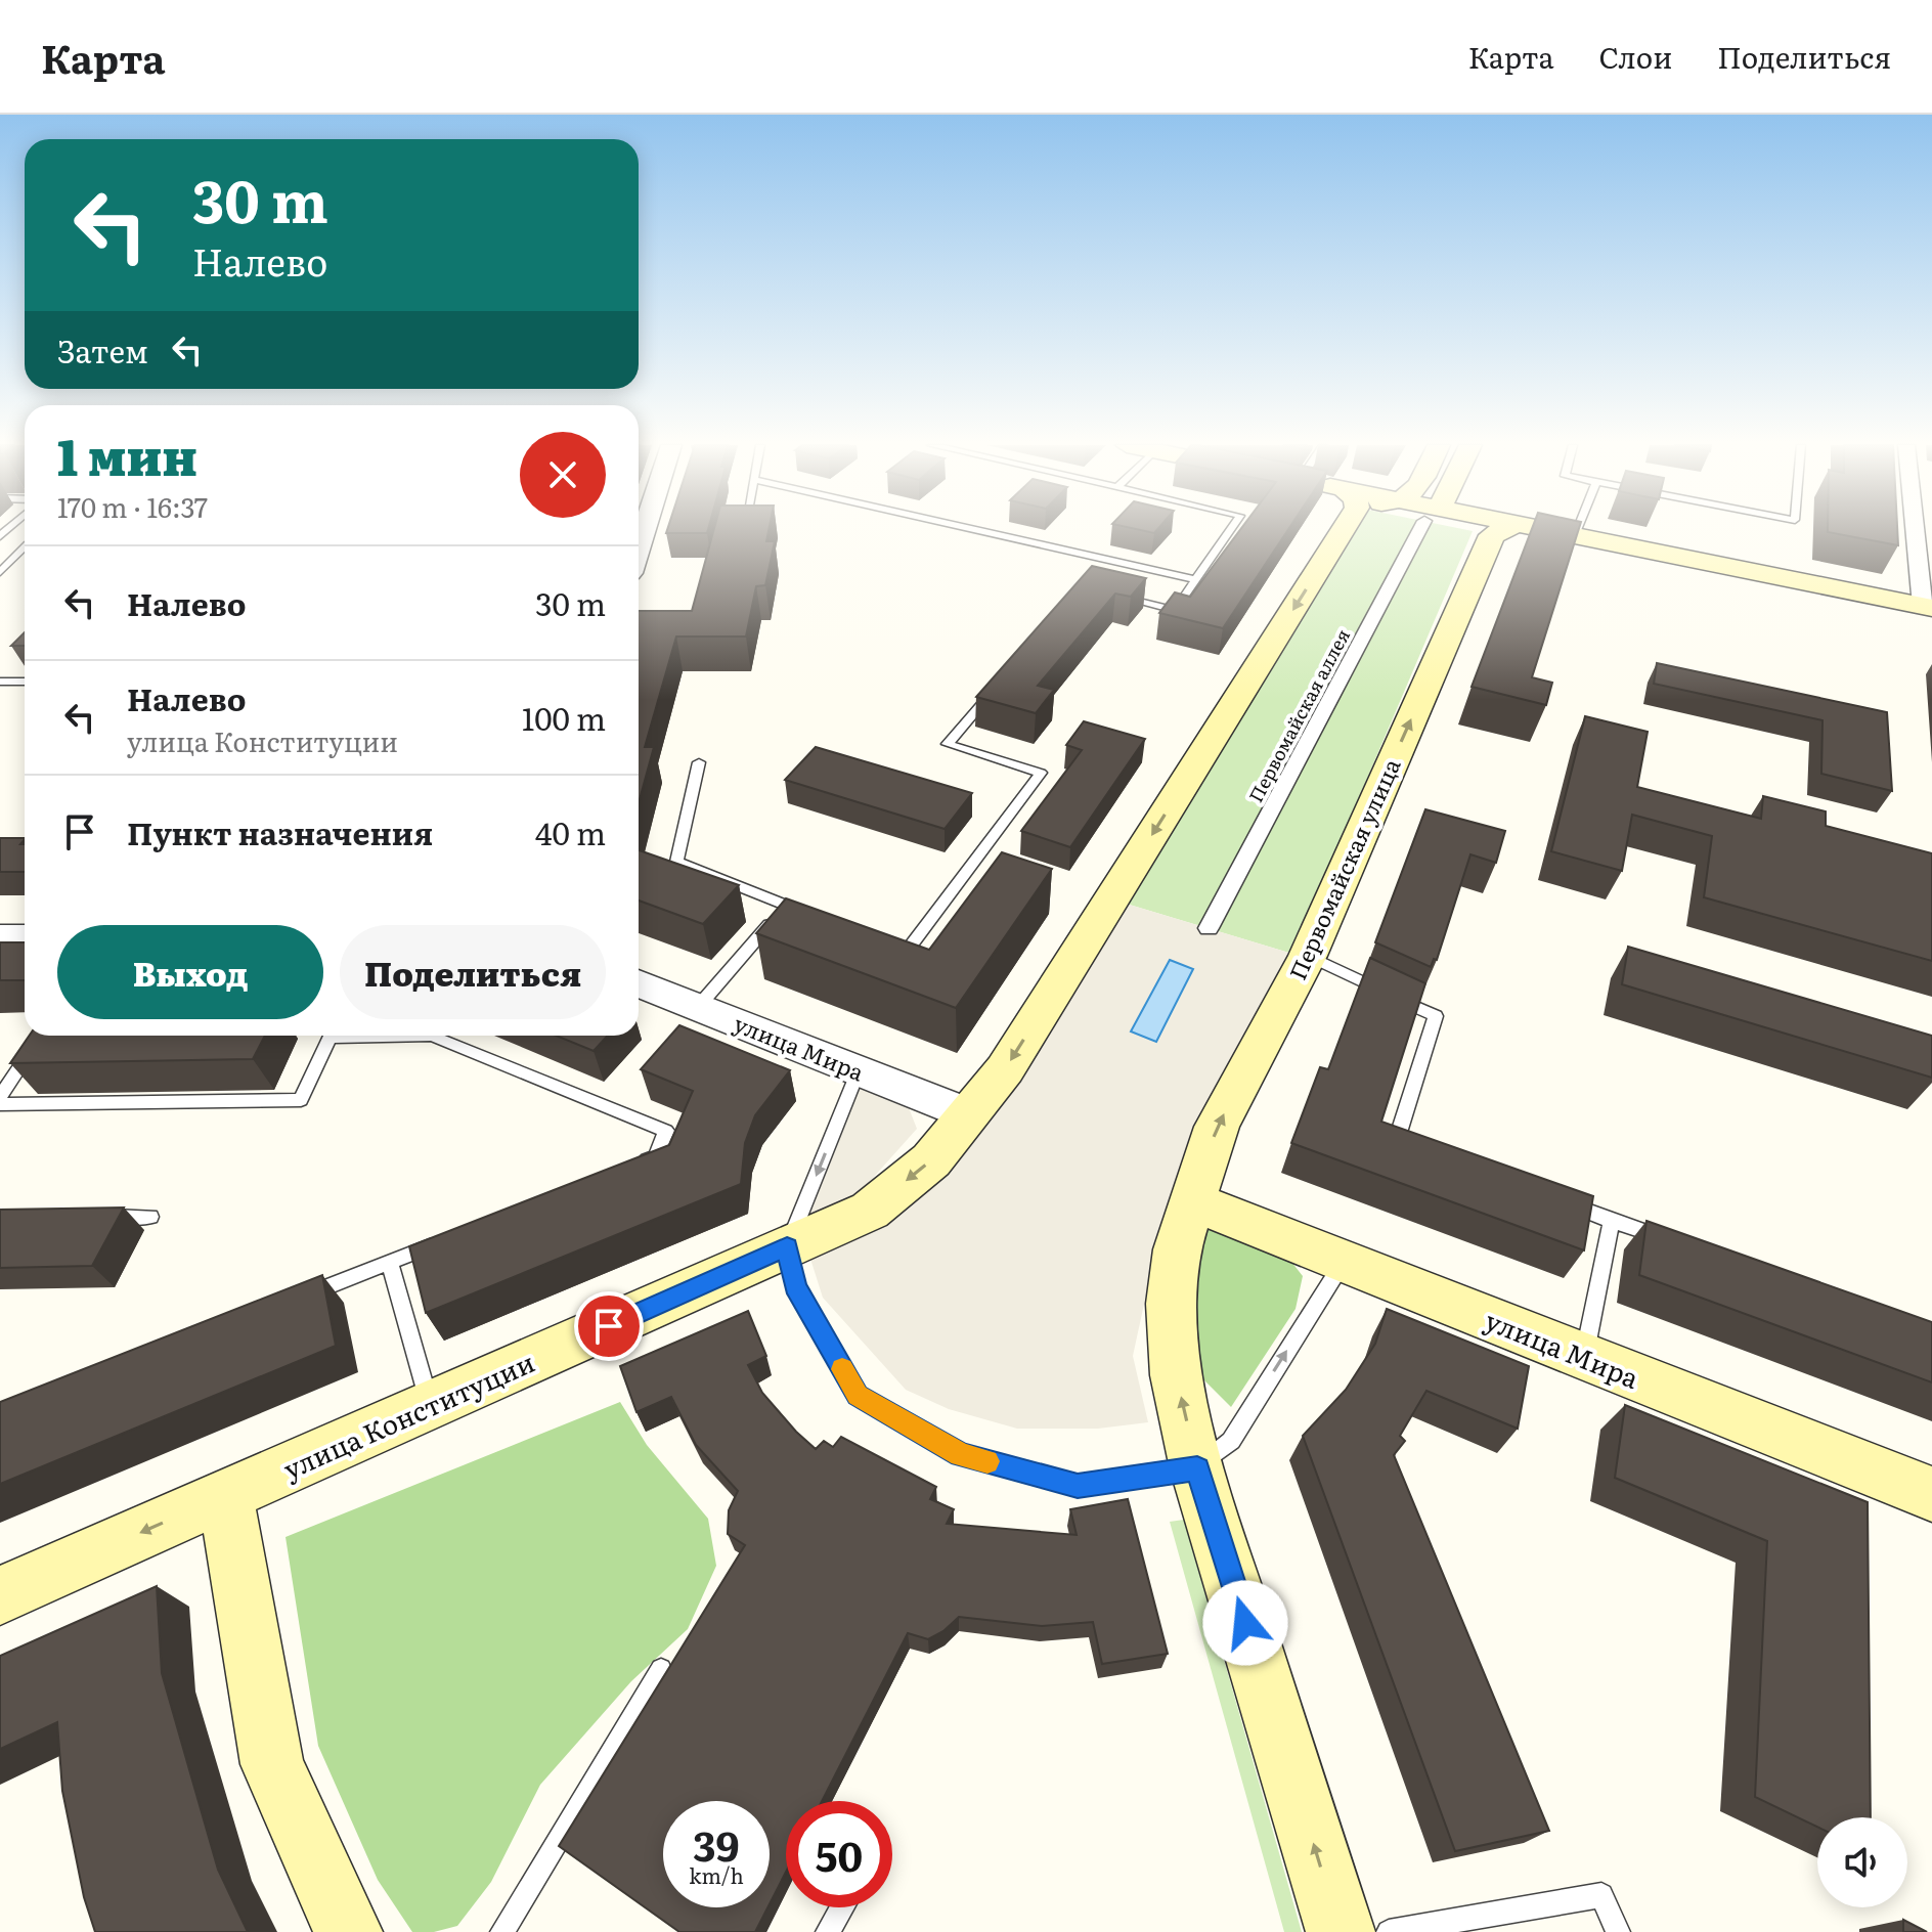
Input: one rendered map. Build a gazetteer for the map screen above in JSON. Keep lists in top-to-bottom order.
{
  "streets": {
    "main road": ["Первомайская улица", "улица Мира", "улица Конституции"],
    "street": ["Первомайская аллея"]
  },
  "crossings": [
    ["Первомайская улица", "улица Мира"],
    ["улица Мира", "улица Конституции"]
  ],
  "one_way": ["улица Конституции"],
  "page": {
    "header": "Карта",
    "nav": ["Карта", "Слои", "Поделиться"],
    "turn": ["30 m", "Налево"],
    "then": "Затем",
    "heading": ["1 мин", "170 m · 16:37"],
    "list": [
      {
        "name": "Налево",
        "value": "30 m"
      },
      {
        "name": "Налево",
        "note": "улица Конституции",
        "value": "100 m"
      },
      {
        "name": "Пункт назначения",
        "value": "40 m"
      }
    ],
    "buttons": ["Выход", "Поделиться"],
    "speed": "39 km/h",
    "limit": "50"
  }
}
